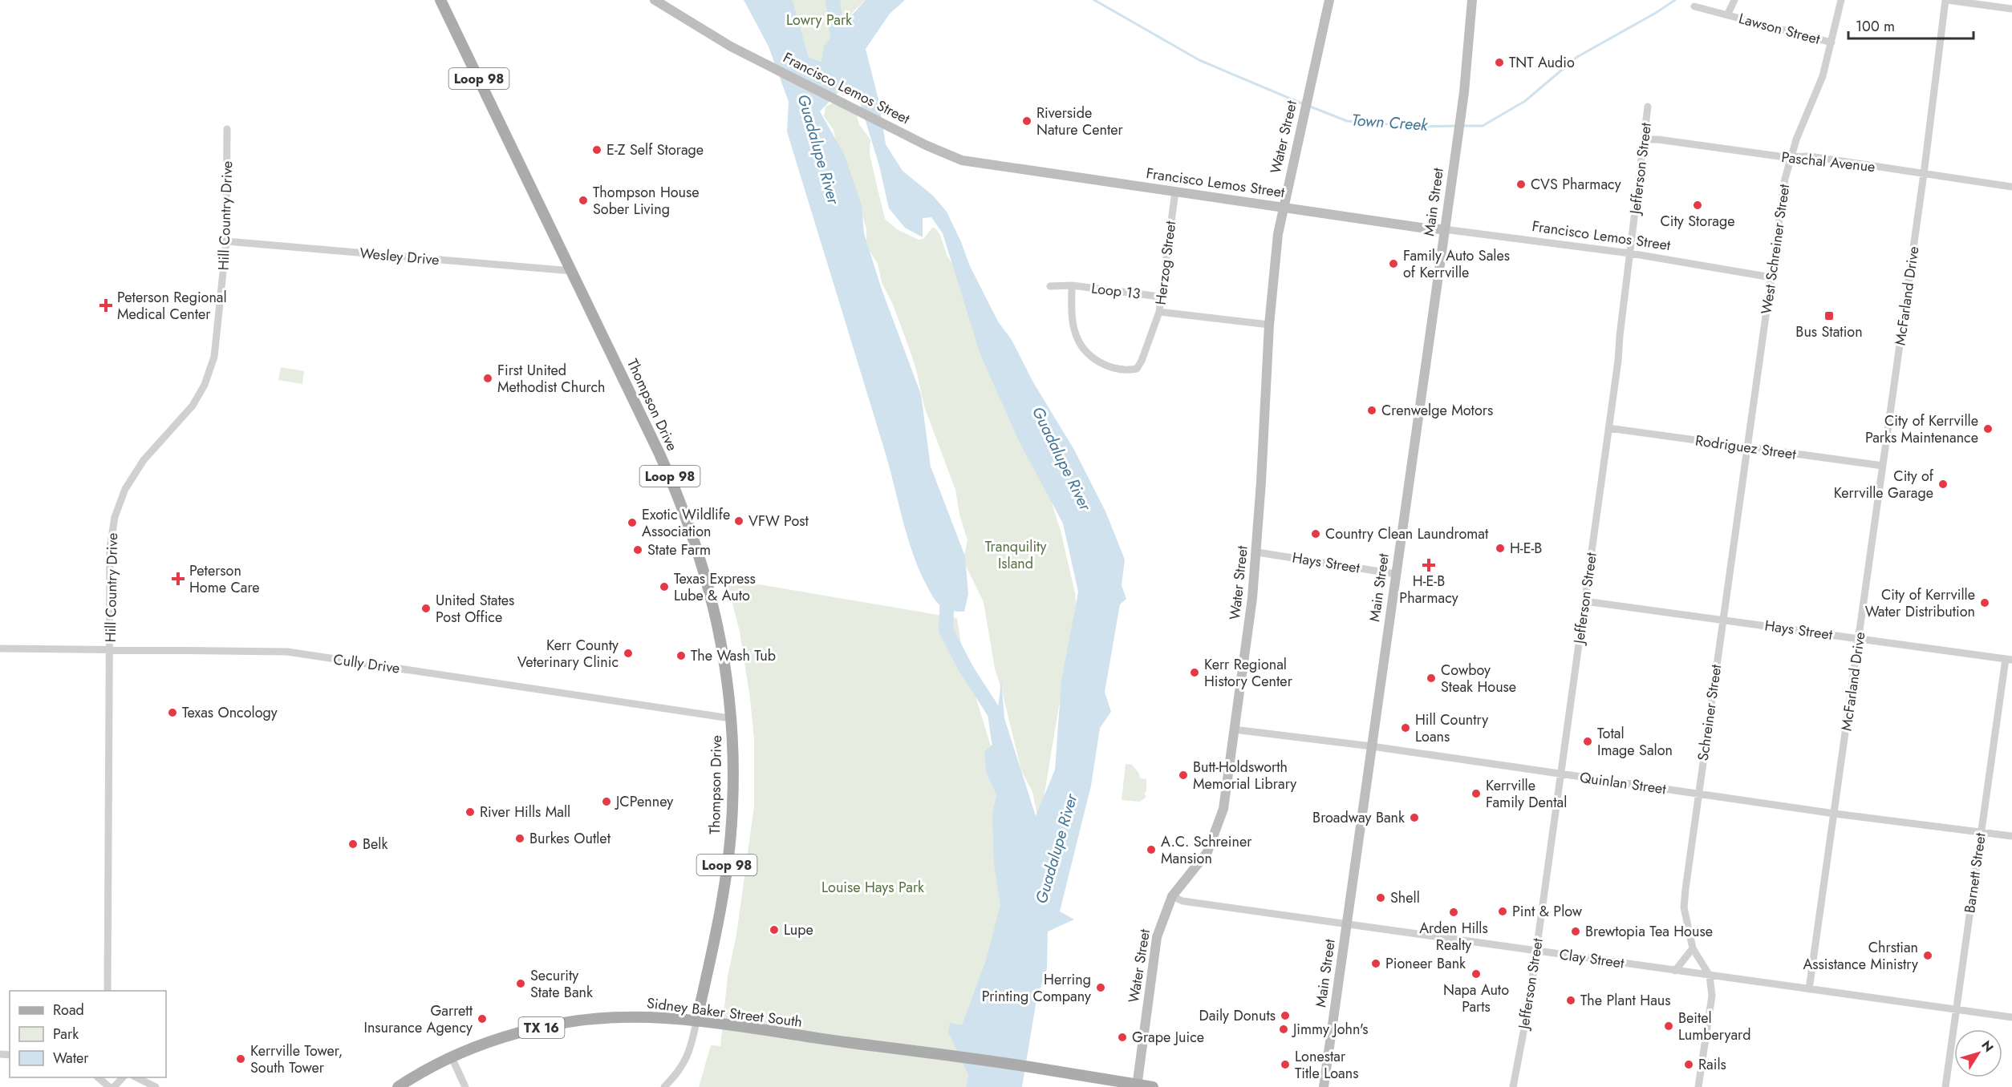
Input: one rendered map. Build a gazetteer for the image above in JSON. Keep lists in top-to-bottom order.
{
  "streets": {
    "main road": [
      "Loop 98",
      "Thompson Drive",
      "Sidney Baker Street South",
      "TX 16"
    ],
    "street": [
      "Lawson Street",
      "Francisco Lemos Street",
      "Water Street",
      "Paschal Avenue",
      "Jefferson Street",
      "Main Street",
      "Hill Country Drive",
      "West Schreiner Street",
      "Wesley Drive",
      "Herzog Street",
      "Loop 13",
      "McFarland Drive",
      "Rodriguez Street",
      "Hays Street",
      "Cully Drive",
      "Schreiner Street",
      "Quinlan Street",
      "Barnett Street",
      "Clay Street"
    ]
  },
  "crossings": [
    ["Lawson Street", "West Schreiner Street"],
    ["Francisco Lemos Street", "Water Street"],
    ["Francisco Lemos Street", "Jefferson Street"],
    ["Francisco Lemos Street", "Main Street"],
    ["Francisco Lemos Street", "West Schreiner Street"],
    ["Francisco Lemos Street", "Herzog Street"],
    ["Water Street", "Herzog Street"],
    ["Water Street", "Hays Street"],
    ["Water Street", "Quinlan Street"],
    ["Water Street", "Clay Street"],
    ["Water Street", "Sidney Baker Street South"],
    ["Water Street", "TX 16"],
    ["Paschal Avenue", "Jefferson Street"],
    ["Paschal Avenue", "West Schreiner Street"],
    ["Paschal Avenue", "McFarland Drive"],
    ["Jefferson Street", "Rodriguez Street"],
    ["Jefferson Street", "Hays Street"],
    ["Jefferson Street", "Quinlan Street"],
    ["Jefferson Street", "Clay Street"],
    ["Main Street", "Hays Street"],
    ["Main Street", "Quinlan Street"],
    ["Main Street", "Clay Street"],
    ["Hill Country Drive", "Wesley Drive"],
    ["Hill Country Drive", "Cully Drive"],
    ["West Schreiner Street", "Schreiner Street"],
    ["Wesley Drive", "Thompson Drive"],
    ["Herzog Street", "Loop 13"],
    ["McFarland Drive", "Rodriguez Street"],
    ["McFarland Drive", "Hays Street"],
    ["McFarland Drive", "Quinlan Street"],
    ["McFarland Drive", "Clay Street"],
    ["Thompson Drive", "Cully Drive"],
    ["Thompson Drive", "Sidney Baker Street South"],
    ["Rodriguez Street", "Schreiner Street"],
    ["Hays Street", "Schreiner Street"],
    ["Hays Street", "Barnett Street"],
    ["Schreiner Street", "Quinlan Street"],
    ["Schreiner Street", "Clay Street"],
    ["Quinlan Street", "Barnett Street"],
    ["Barnett Street", "Clay Street"],
    ["Sidney Baker Street South", "TX 16"]
  ],
  "water": ["Town Creek", "Guadalupe River"],
  "parks": ["Lowry Park", "Tranquility Island", "Louise Hays Park"],
  "places": {
    "other": [
      "TNT Audio",
      "Riverside Nature Center",
      "E-Z Self Storage",
      "CVS Pharmacy",
      "Thompson House Sober Living",
      "City Storage",
      "Family Auto Sales of Kerrville",
      "First United Methodist Church",
      "Crenwelge Motors",
      "City of Kerrville Parks Maintenance",
      "City of Kerrville Garage",
      "VFW Post",
      "Exotic Wildlife Association",
      "Country Clean Laundromat",
      "H-E-B",
      "State Farm",
      "Texas Express Lube & Auto",
      "City of Kerrville Water Distribution",
      "United States Post Office",
      "Kerr County Veterinary Clinic",
      "The Wash Tub",
      "Kerr Regional History Center",
      "Cowboy Steak House",
      "Texas Oncology",
      "Hill Country Loans",
      "Total Image Salon",
      "Butt-Holdsworth Memorial Library",
      "Kerrville Family Dental",
      "JCPenney",
      "River Hills Mall",
      "Broadway Bank",
      "Burkes Outlet",
      "Belk",
      "A.C. Schreiner Mansion",
      "Shell",
      "Pint & Plow",
      "Arden Hills Realty",
      "Lupe",
      "Brewtopia Tea House",
      "Chrstian Assistance Ministry",
      "Pioneer Bank",
      "Napa Auto Parts",
      "Security State Bank",
      "Herring Printing Company",
      "The Plant Haus",
      "Daily Donuts",
      "Garrett Insurance Agency",
      "Beitel Lumberyard",
      "Jimmy John's",
      "Grape Juice",
      "Kerrville Tower, South Tower",
      "Lonestar Title Loans",
      "Rails"
    ],
    "health": ["Peterson Regional Medical Center", "H-E-B Pharmacy", "Peterson Home Care"],
    "transit": ["Bus Station"]
  },
  "legend": ["Road", "Park", "Water"],
  "scale_bar": "100 m",
  "north": "top right"
}
